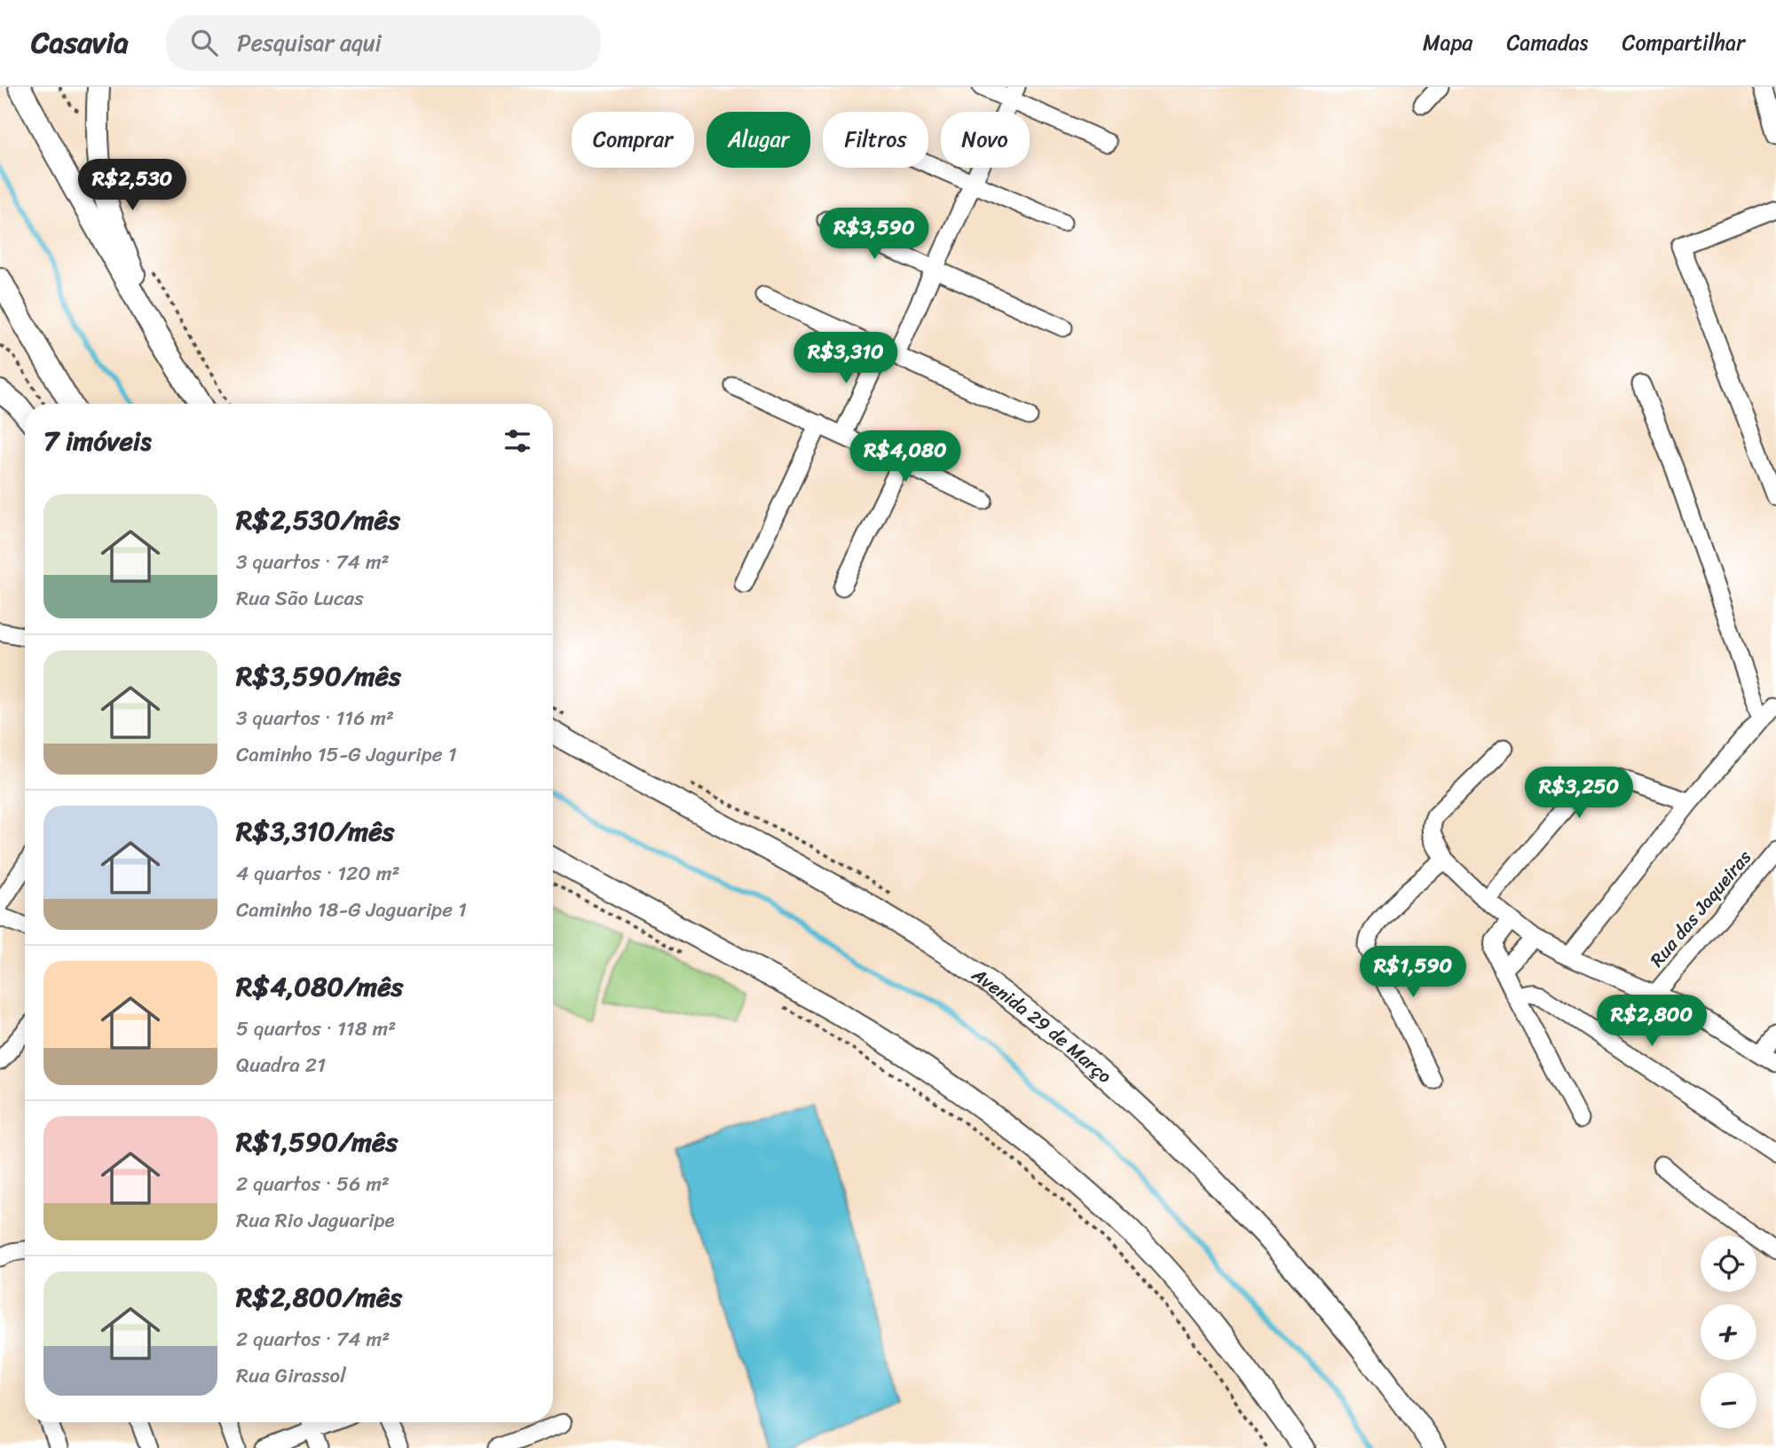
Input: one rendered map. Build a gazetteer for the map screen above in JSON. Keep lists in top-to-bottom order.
{
  "streets": {
    "main road": ["Avenida 29 de Março"],
    "street": ["Rua das Jaqueiras"]
  },
  "page": {
    "header": "Casavia",
    "search": "Pesquisar aqui",
    "nav": ["Mapa", "Camadas", "Compartilhar"],
    "chip": [
      "Comprar",
      "Alugar",
      "Filtros",
      "Novo"
    ],
    "price": [
      "R$2,530",
      "R$3,590",
      "R$3,310",
      "R$4,080",
      "R$3,250",
      "R$1,590",
      "R$2,800"
    ],
    "heading": "7 imóveis",
    "list": [
      {
        "name": "R$2,530/mês",
        "note": "3 quartos · 74 m² · Rua São Lucas"
      },
      {
        "name": "R$3,590/mês",
        "note": "3 quartos · 116 m² · Caminho 15-G Jaguripe 1"
      },
      {
        "name": "R$3,310/mês",
        "note": "4 quartos · 120 m² · Caminho 18-G Jaguaripe 1"
      },
      {
        "name": "R$4,080/mês",
        "note": "5 quartos · 118 m² · Quadra 21"
      },
      {
        "name": "R$1,590/mês",
        "note": "2 quartos · 56 m² · Rua Rio Jaguaripe"
      },
      {
        "name": "R$2,800/mês",
        "note": "2 quartos · 74 m² · Rua Girassol"
      }
    ],
    "map_buttons": ["+", "−"]
  }
}
